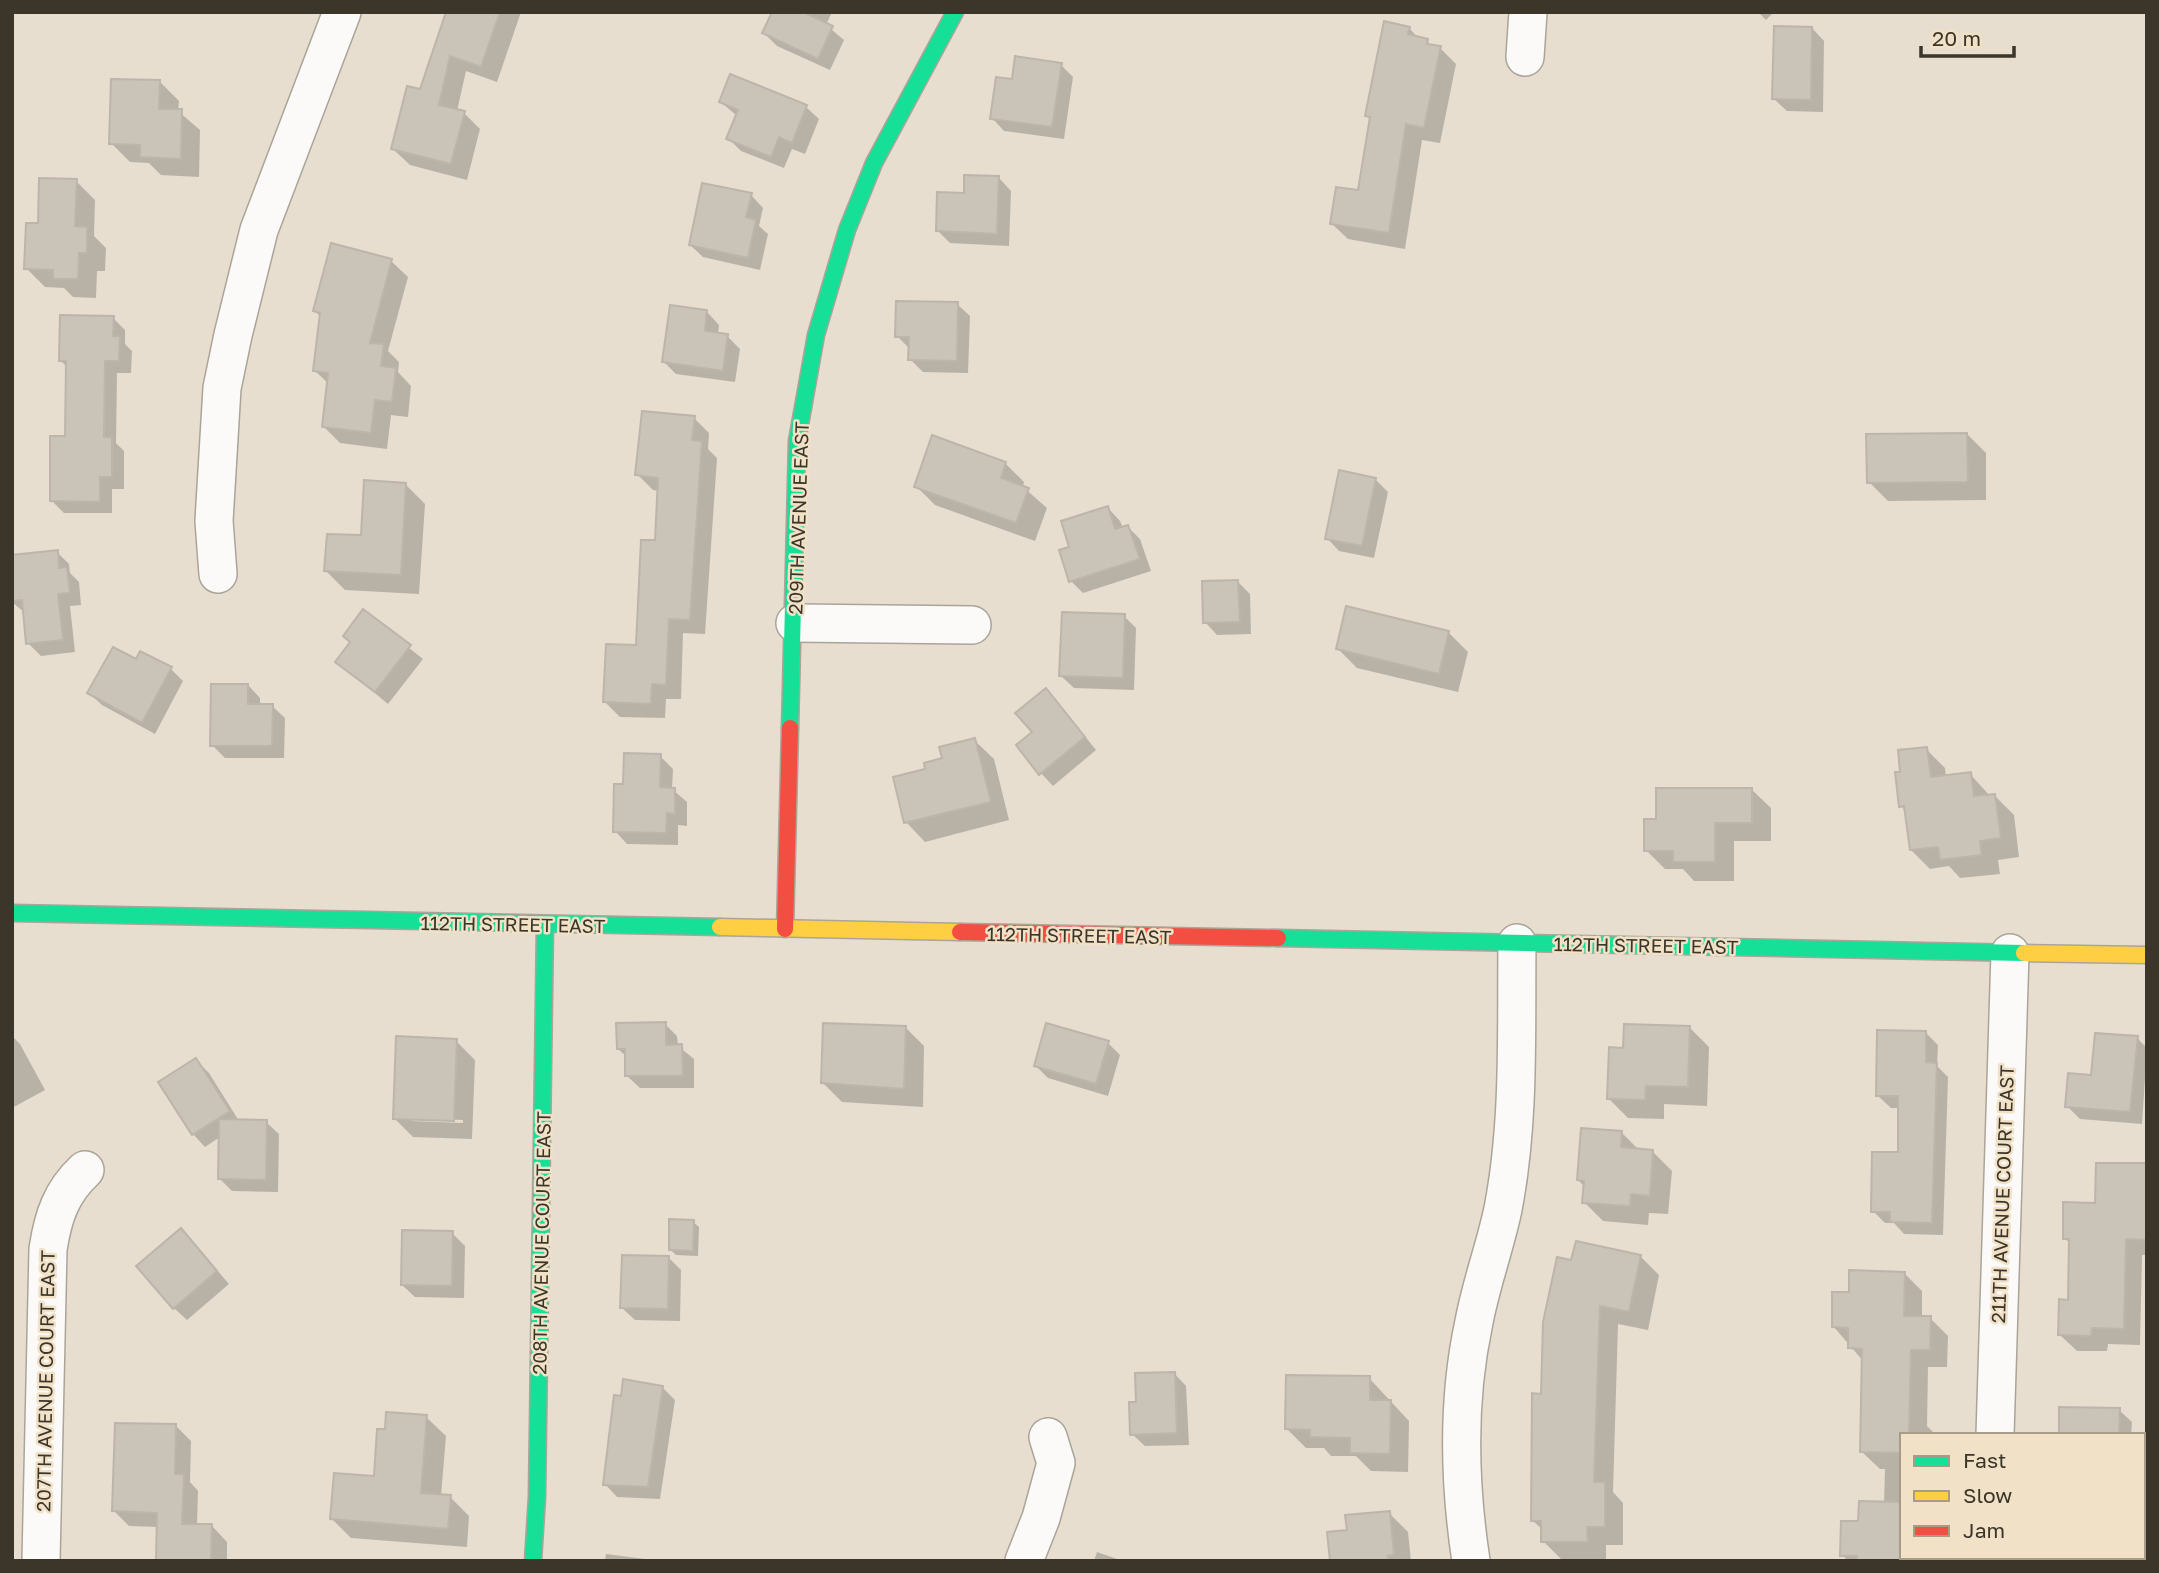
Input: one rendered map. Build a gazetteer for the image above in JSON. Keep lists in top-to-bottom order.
{
  "streets": {
    "street": [
      "209TH AVENUE EAST",
      "112TH STREET EAST",
      "211TH AVENUE COURT EAST",
      "208TH AVENUE COURT EAST",
      "207TH AVENUE COURT EAST"
    ]
  },
  "crossings": [
    ["209TH AVENUE EAST", "112TH STREET EAST"],
    ["112TH STREET EAST", "211TH AVENUE COURT EAST"],
    ["112TH STREET EAST", "208TH AVENUE COURT EAST"]
  ],
  "legend": ["Fast", "Slow", "Jam"],
  "scale_bar": "20 m"
}
